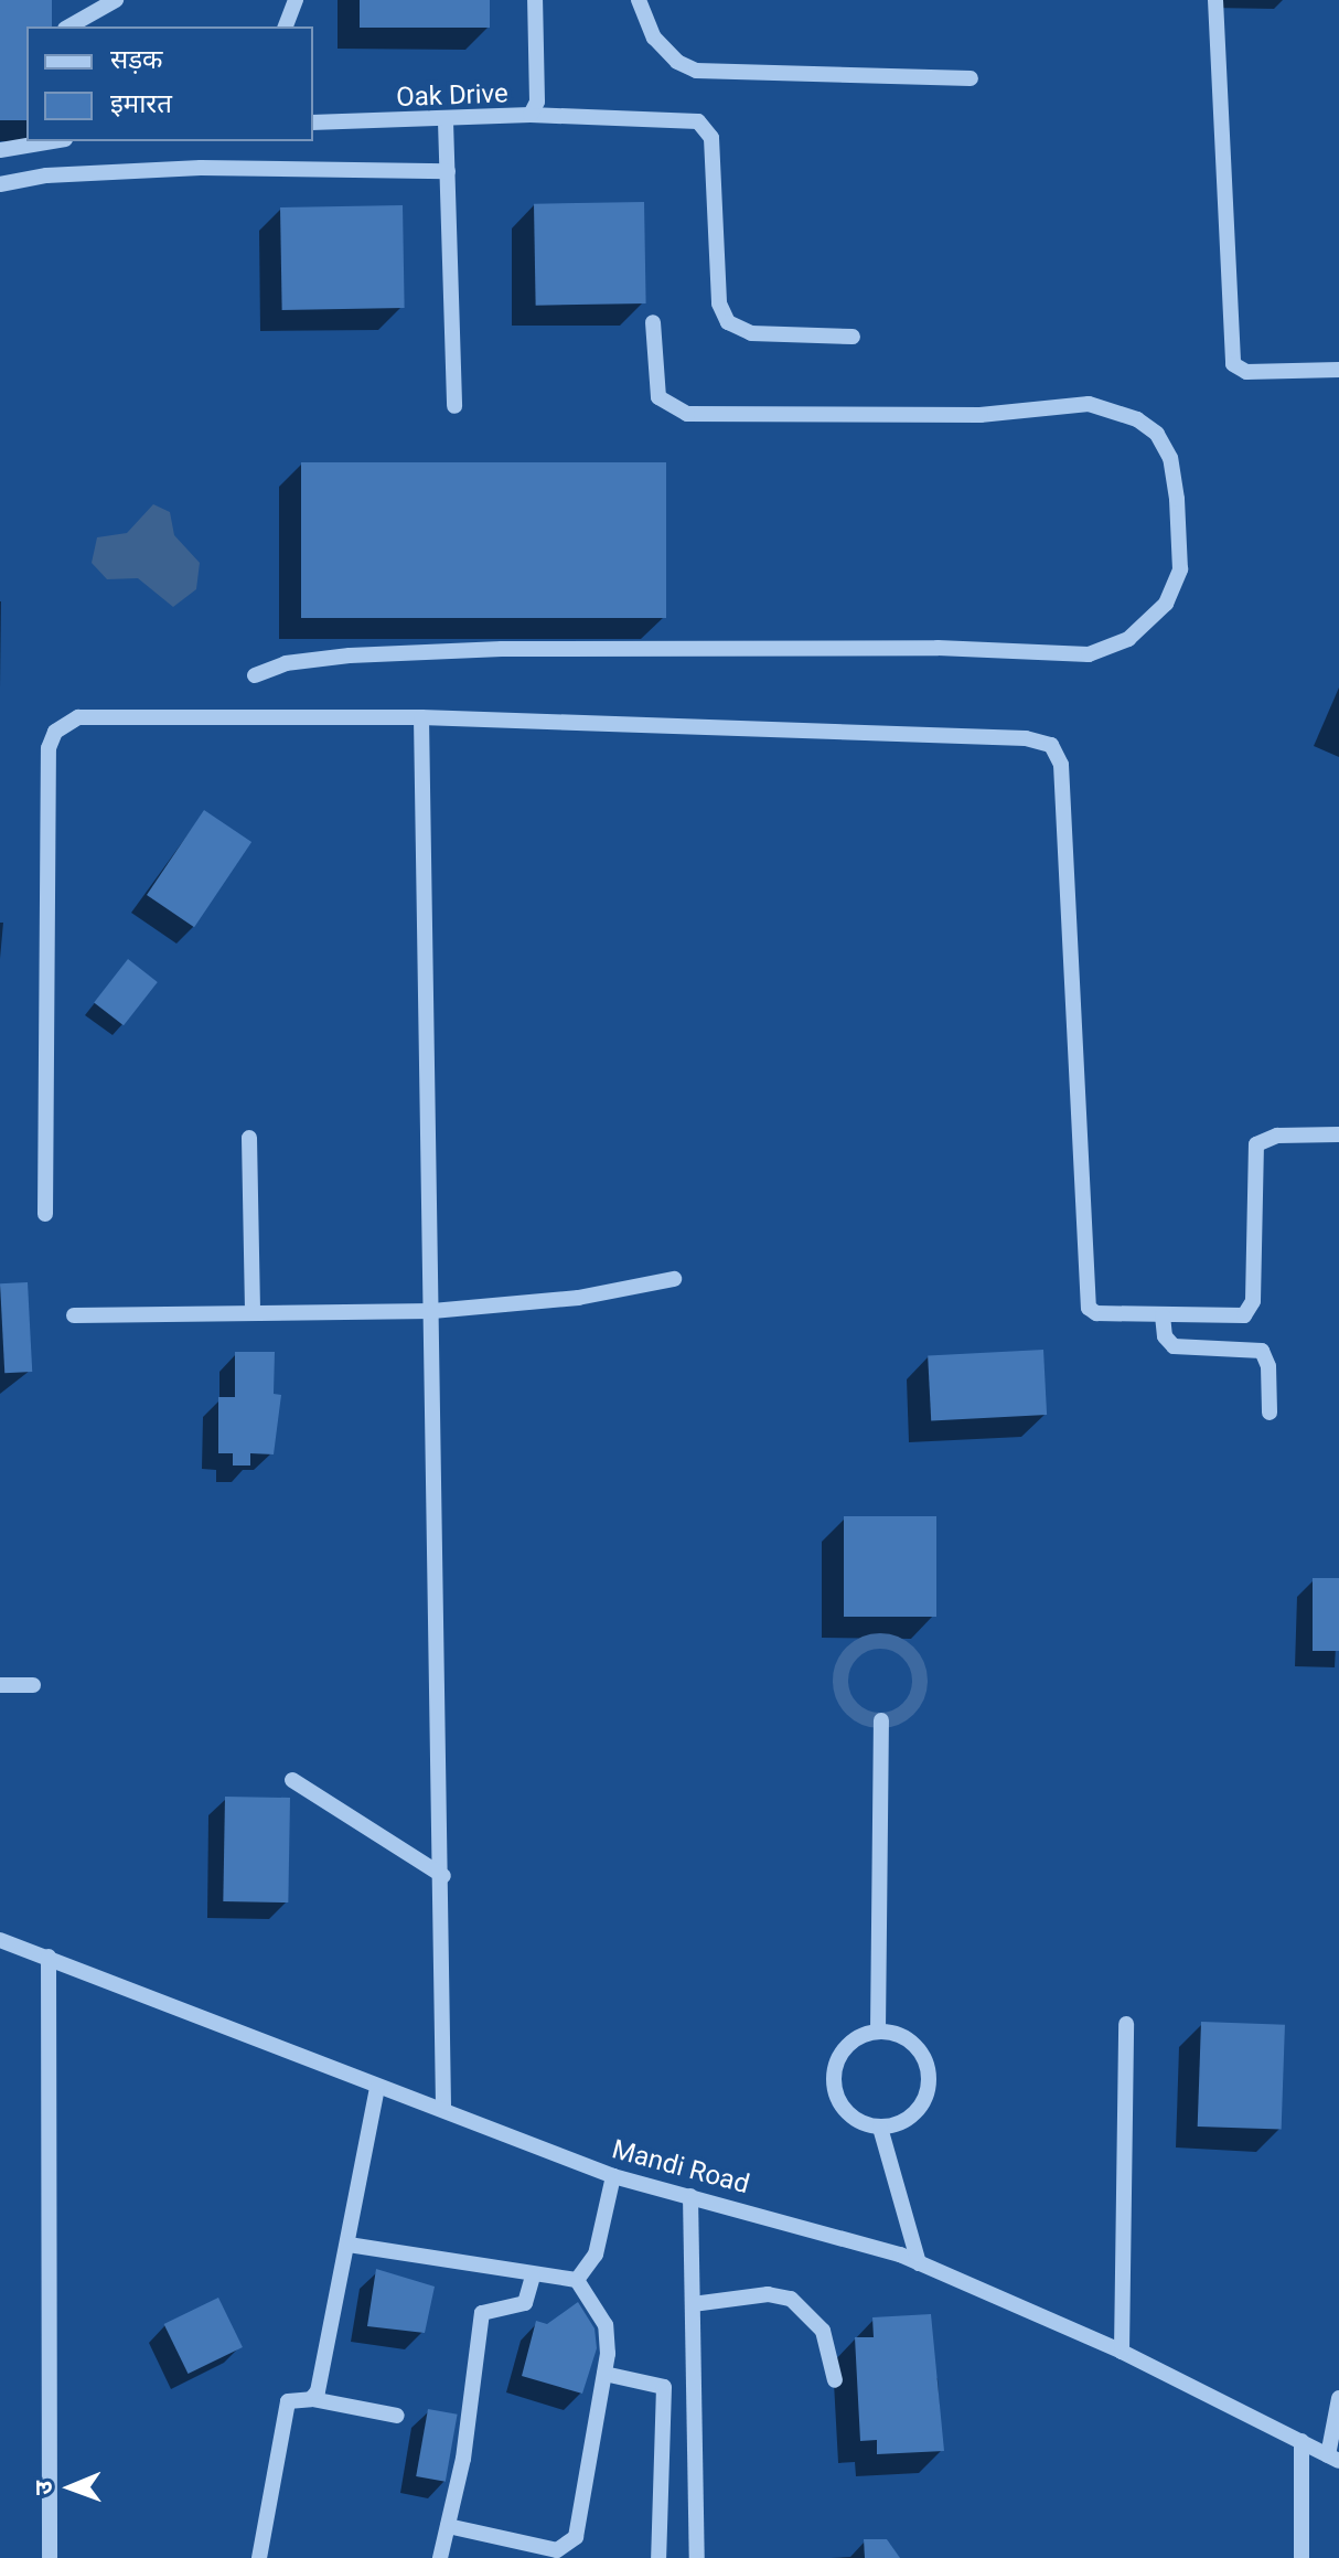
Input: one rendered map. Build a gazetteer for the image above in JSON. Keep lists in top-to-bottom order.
{
  "streets": {
    "street": ["Oak Drive", "Mandi Road"]
  },
  "legend": ["सड़क", "इमारत"],
  "north": "left"
}
